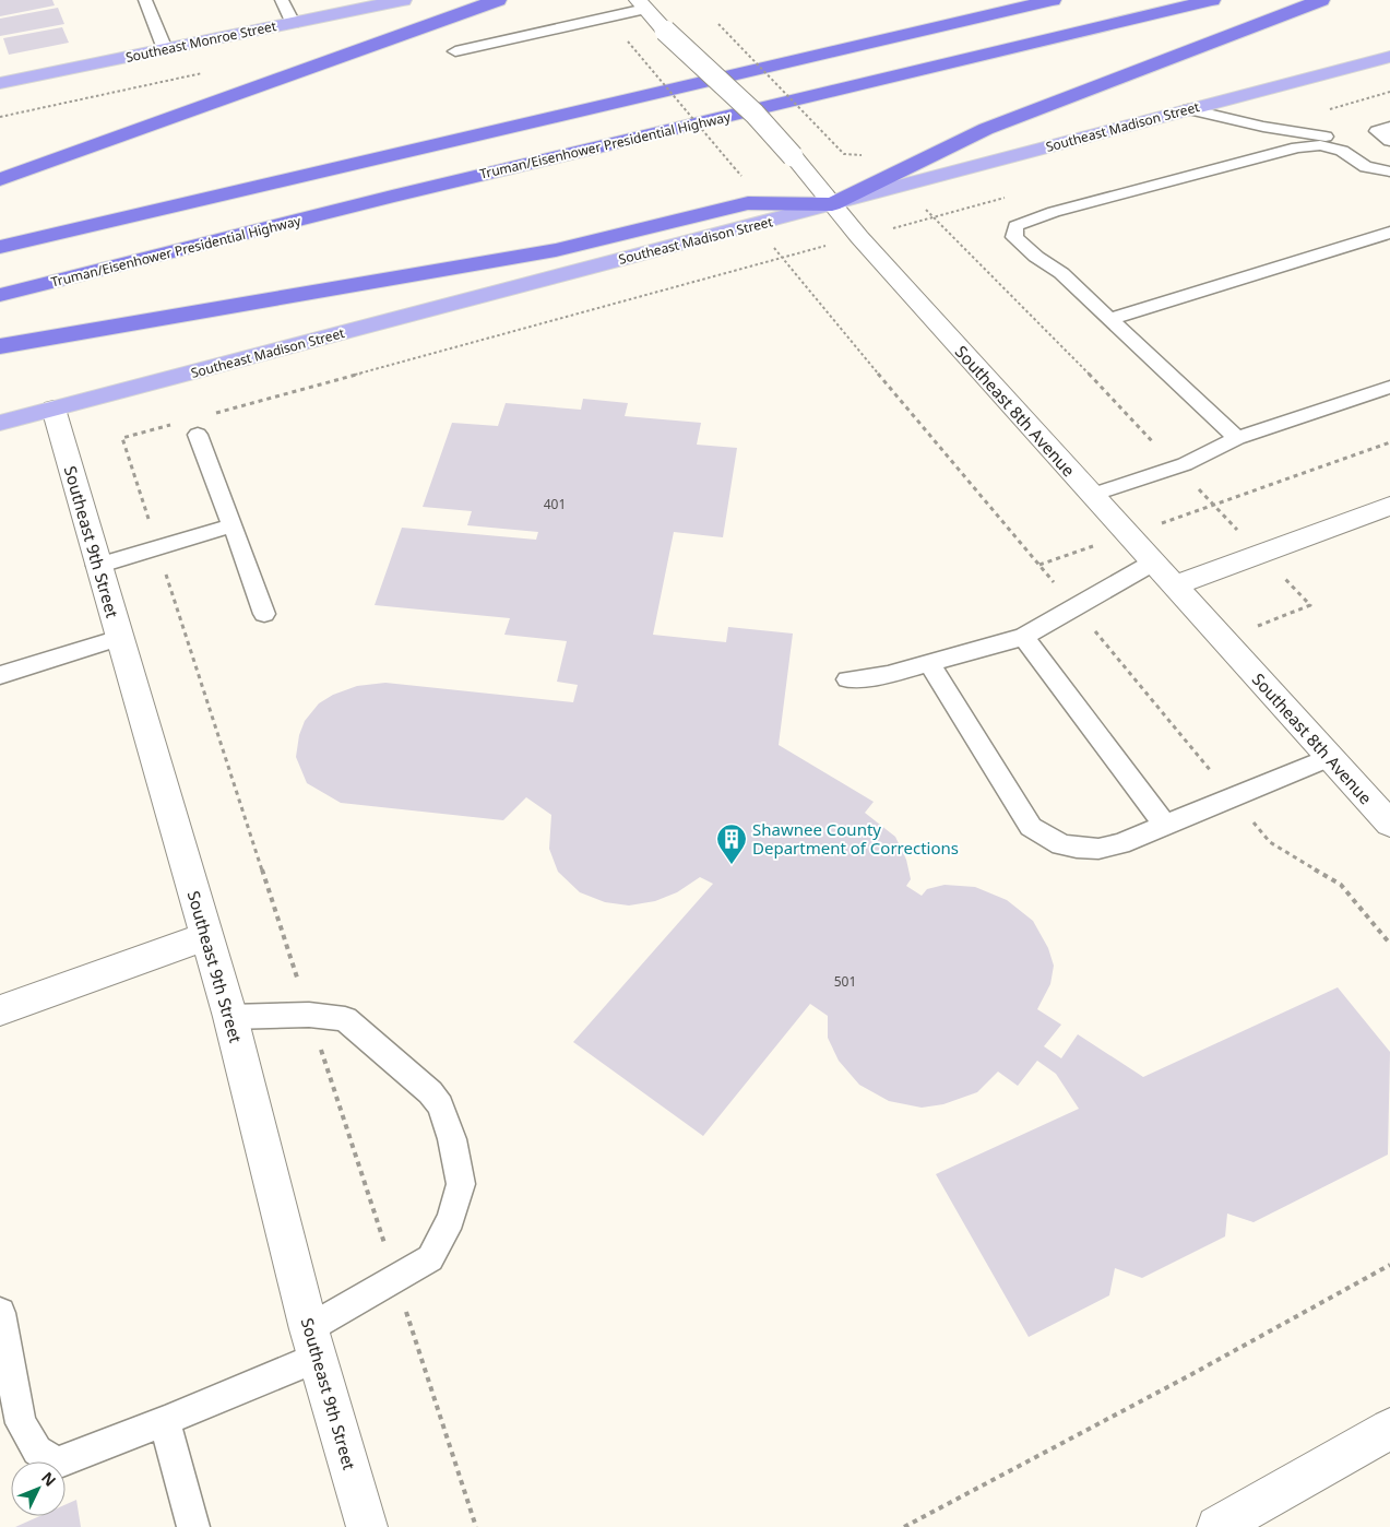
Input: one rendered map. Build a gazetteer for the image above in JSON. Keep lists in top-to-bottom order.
{
  "streets": {
    "highway": ["Truman/Eisenhower Presidential Highway"],
    "main road": ["Southeast Monroe Street", "Southeast Madison Street"],
    "street": ["Southeast 8th Avenue", "Southeast 9th Street"]
  },
  "crossings": [
    ["Southeast Madison Street", "Southeast 8th Avenue"],
    ["Southeast Madison Street", "Southeast 9th Street"]
  ],
  "places": {
    "building": ["Shawnee County Department of Corrections"]
  },
  "house_numbers": ["401", "501"],
  "north": "top right"
}
